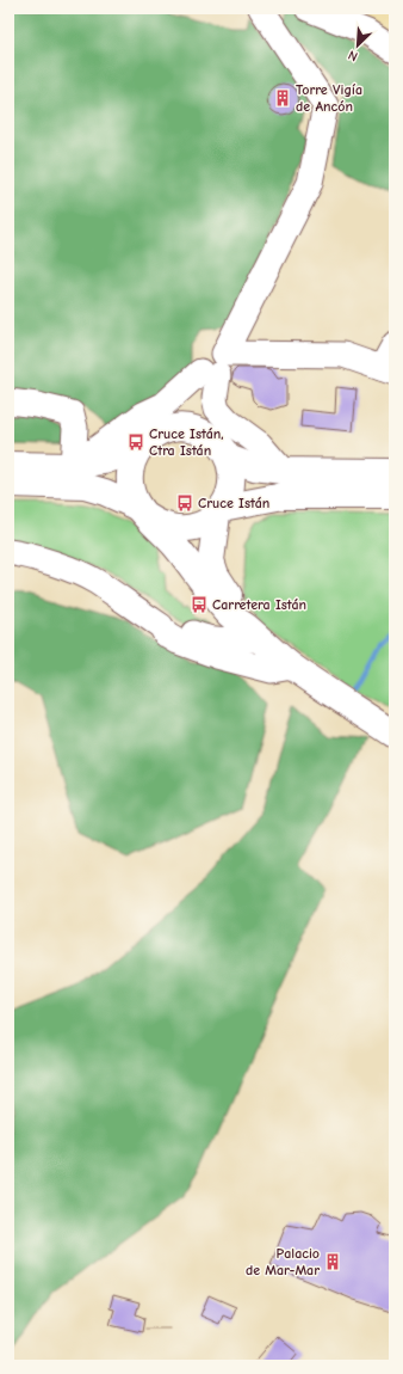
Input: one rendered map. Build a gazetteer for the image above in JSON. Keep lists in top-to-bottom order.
{
  "places": {
    "building": ["Torre Vigía de Ancón", "Palacio de Mar-Mar"],
    "bus stop": ["Cruce Istán, Ctra Istán", "Cruce Istán", "Carretera Istán"]
  },
  "north": "bottom left"
}
